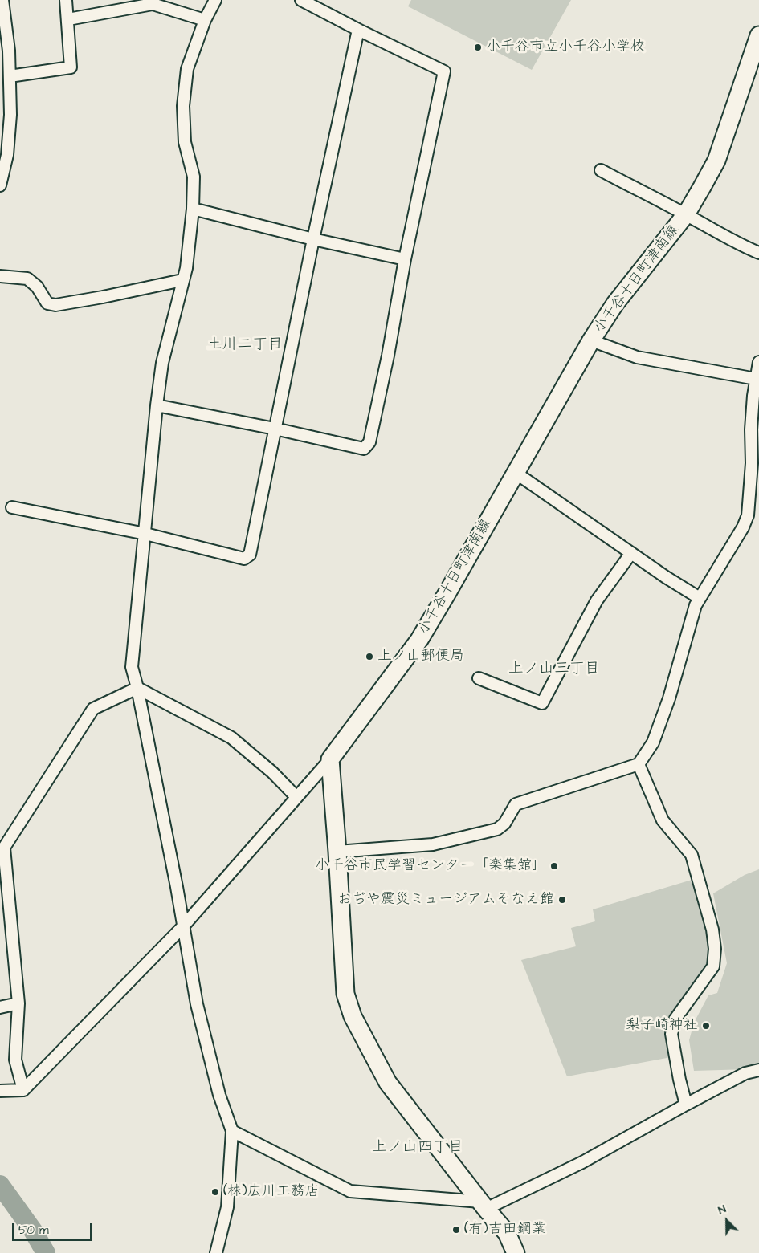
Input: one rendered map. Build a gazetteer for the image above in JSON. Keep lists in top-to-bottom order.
{
  "streets": {
    "main road": ["小千谷十日町津南線"]
  },
  "districts": ["土川二丁目", "上ノ山三丁目", "上ノ山四丁目"],
  "places": [
    "小千谷市立小千谷小学校",
    "上ノ山郵便局",
    "小千谷市民学習センター「楽集館」",
    "おぢや震災ミュージアムそなえ館",
    "梨子崎神社",
    "(株)広川工務店",
    "(有)吉田鋼業"
  ],
  "scale_bar": "50 m",
  "north": "top left"
}
